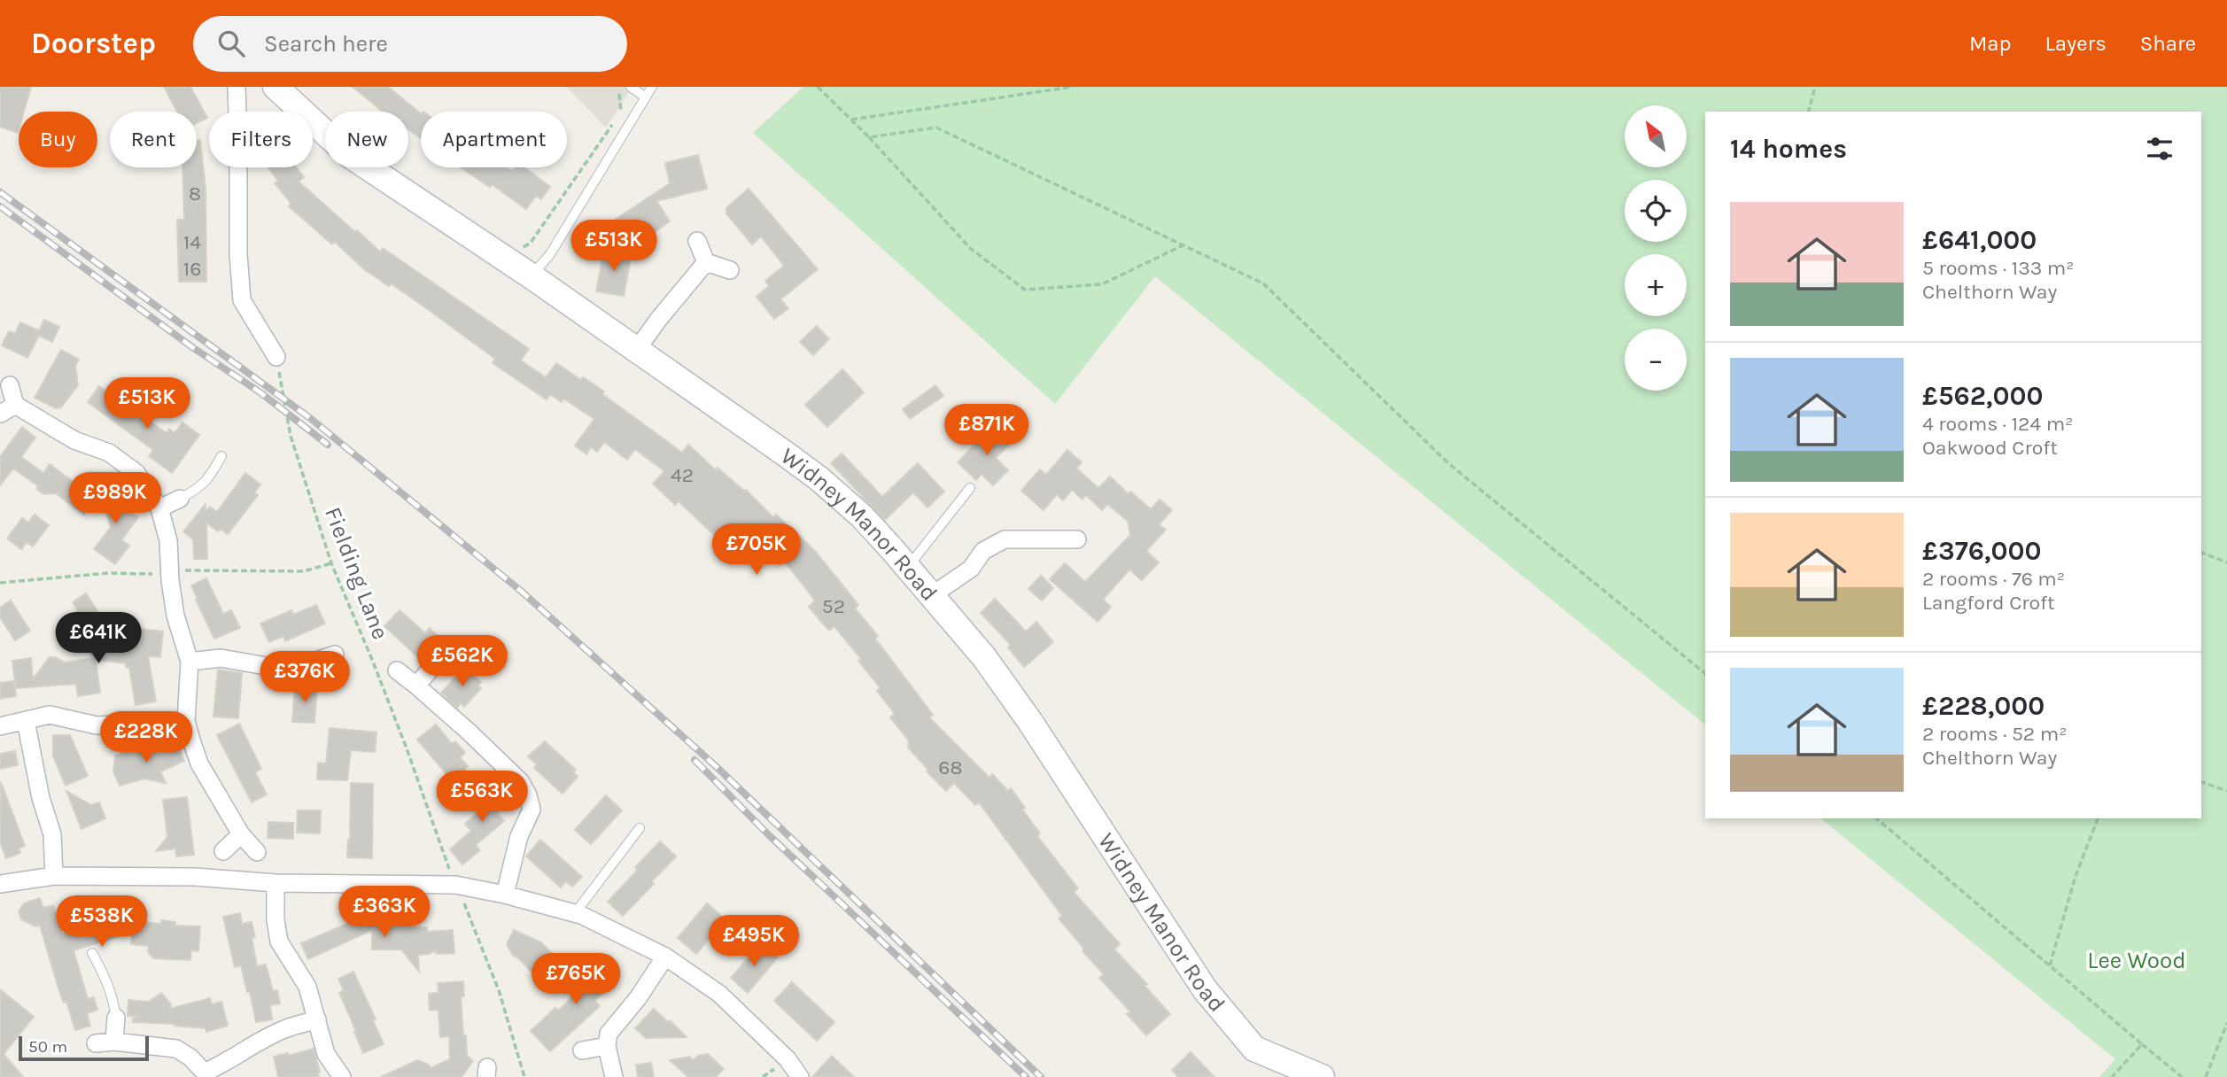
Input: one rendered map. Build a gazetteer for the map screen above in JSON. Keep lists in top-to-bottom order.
{
  "streets": {
    "street": ["Widney Manor Road"],
    "path": ["Fielding Lane"]
  },
  "parks": ["Lee Wood"],
  "house_numbers": [
    "8",
    "14",
    "16",
    "42",
    "52",
    "68"
  ],
  "scale_bar": "50 m",
  "north": "top left",
  "page": {
    "header": "Doorstep",
    "search": "Search here",
    "nav": ["Map", "Layers", "Share"],
    "map_buttons": ["+", "−"],
    "chip": [
      "Buy",
      "Rent",
      "Filters",
      "New",
      "Apartment"
    ],
    "heading": "14 homes",
    "list": [
      {
        "name": "£641,000",
        "note": "5 rooms · 133 m² · Chelthorn Way"
      },
      {
        "name": "£562,000",
        "note": "4 rooms · 124 m² · Oakwood Croft"
      },
      {
        "name": "£376,000",
        "note": "2 rooms · 76 m² · Langford Croft"
      },
      {
        "name": "£228,000",
        "note": "2 rooms · 52 m² · Chelthorn Way"
      }
    ],
    "price": [
      "£513K",
      "£513K",
      "£871K",
      "£989K",
      "£705K",
      "£641K",
      "£562K",
      "£376K",
      "£228K",
      "£563K",
      "£363K",
      "£538K",
      "£495K",
      "£765K"
    ],
    "scale": "50 m"
  }
}
